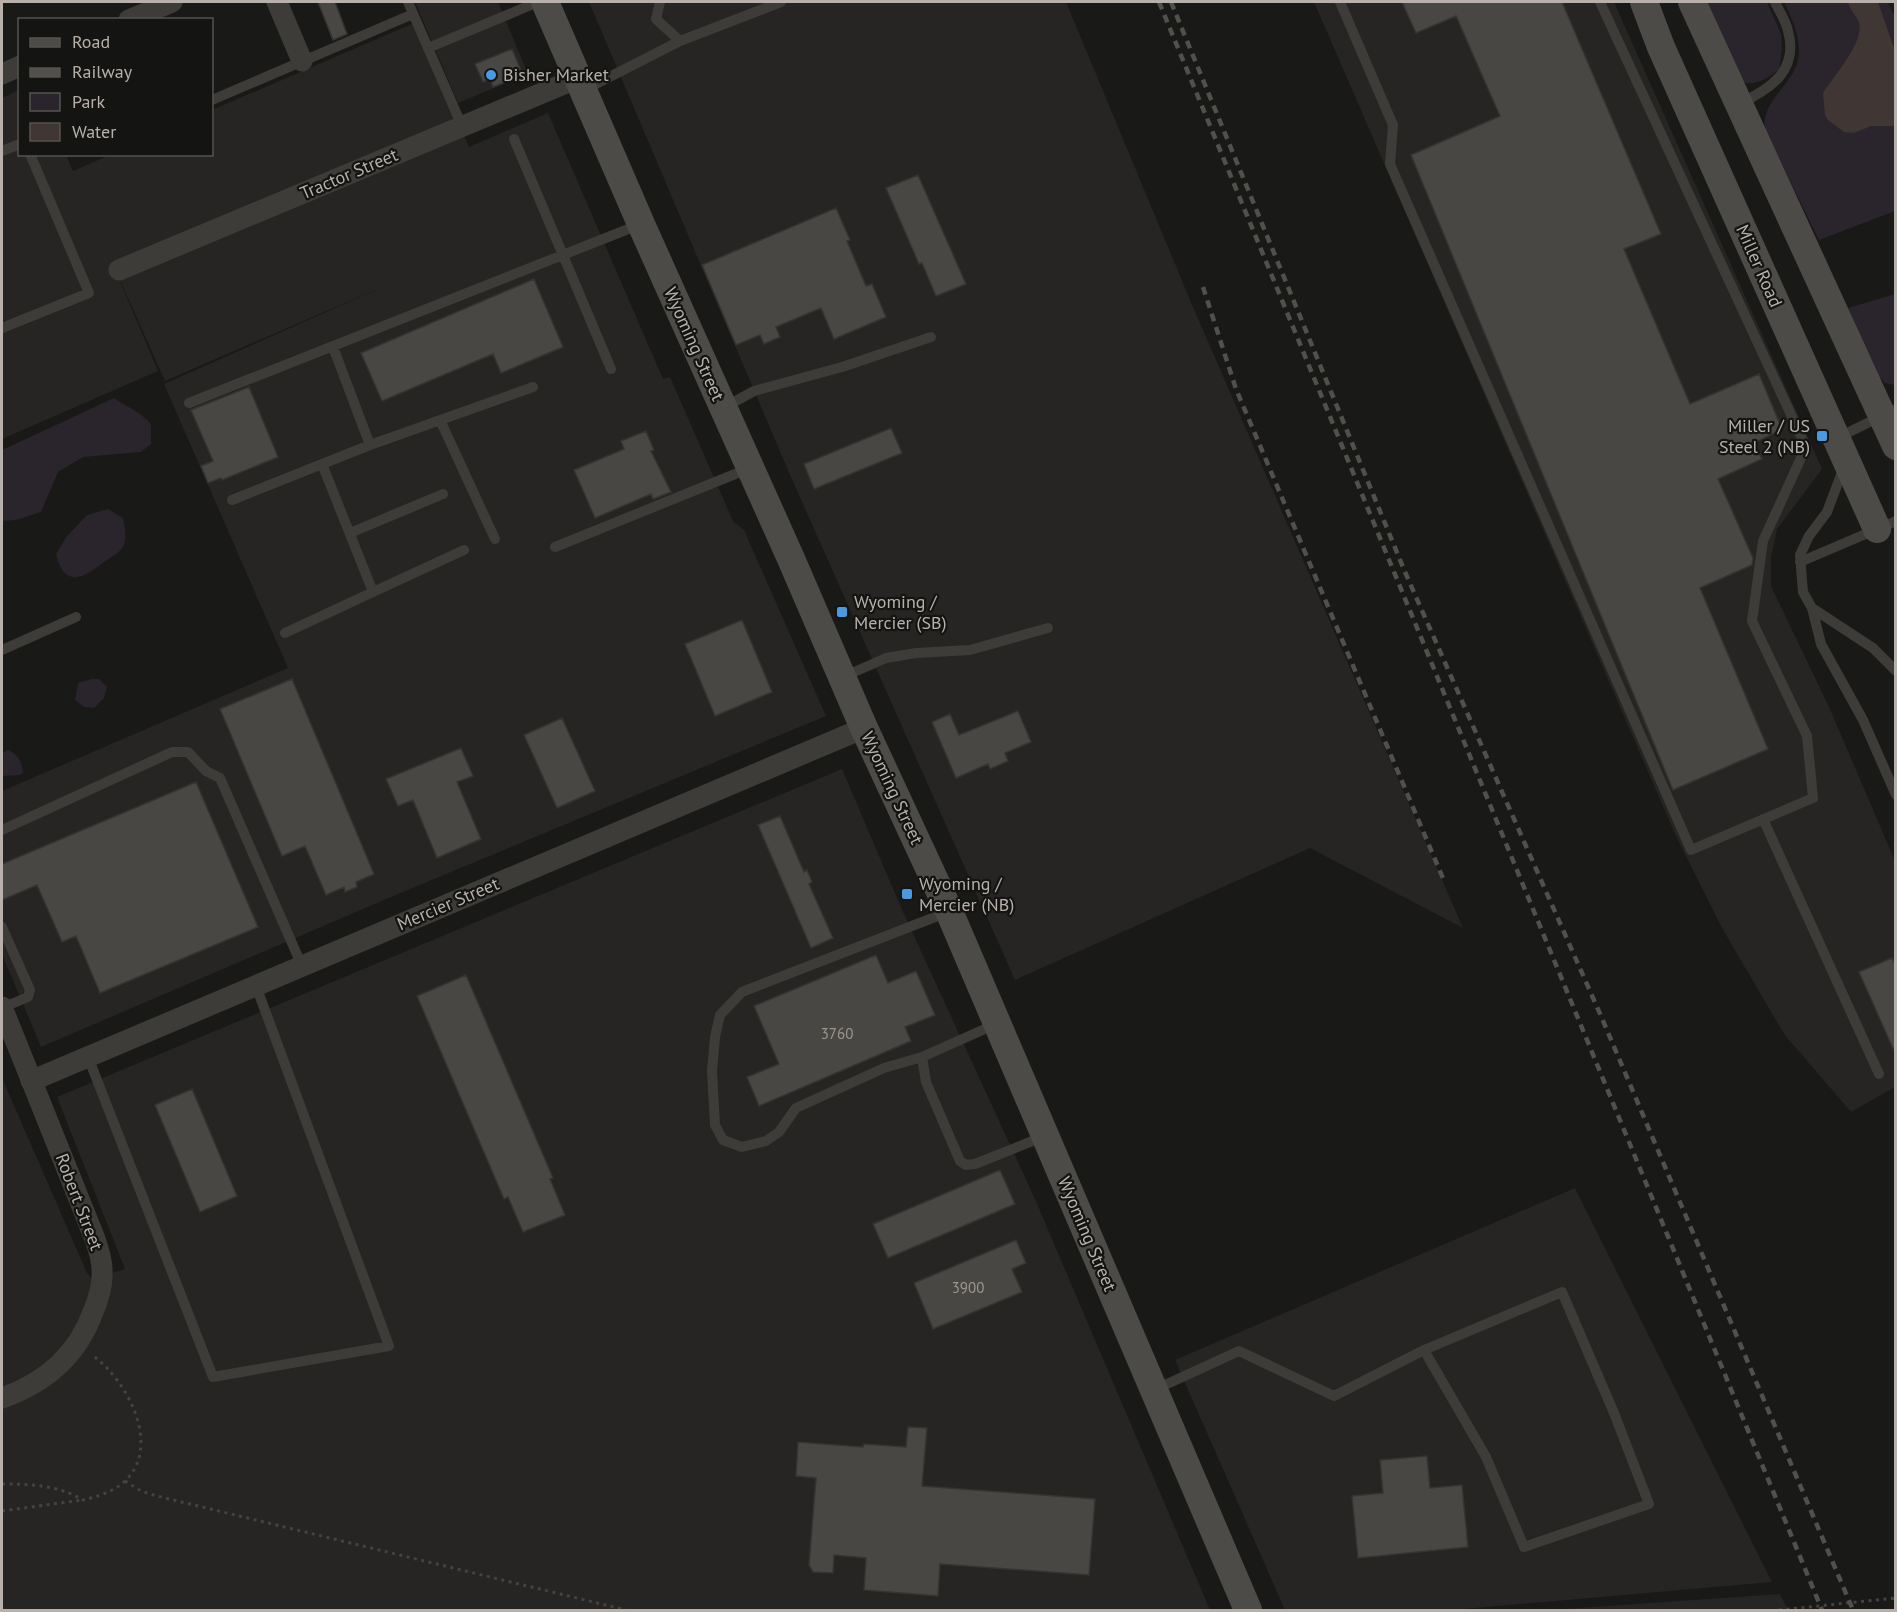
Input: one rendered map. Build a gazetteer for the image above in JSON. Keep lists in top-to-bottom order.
{
  "streets": {
    "main road": ["Miller Road", "Wyoming Street"],
    "street": ["Tractor Street", "Mercier Street", "Robert Street"]
  },
  "crossings": [
    ["Tractor Street", "Wyoming Street"],
    ["Wyoming Street", "Mercier Street"],
    ["Mercier Street", "Robert Street"]
  ],
  "places": {
    "other": ["Bisher Market"],
    "transit": ["Miller / US Steel 2 (NB)", "Wyoming / Mercier (SB)", "Wyoming / Mercier (NB)"]
  },
  "house_numbers": ["3760", "3900"],
  "legend": [
    "Road",
    "Railway",
    "Park",
    "Water"
  ]
}
